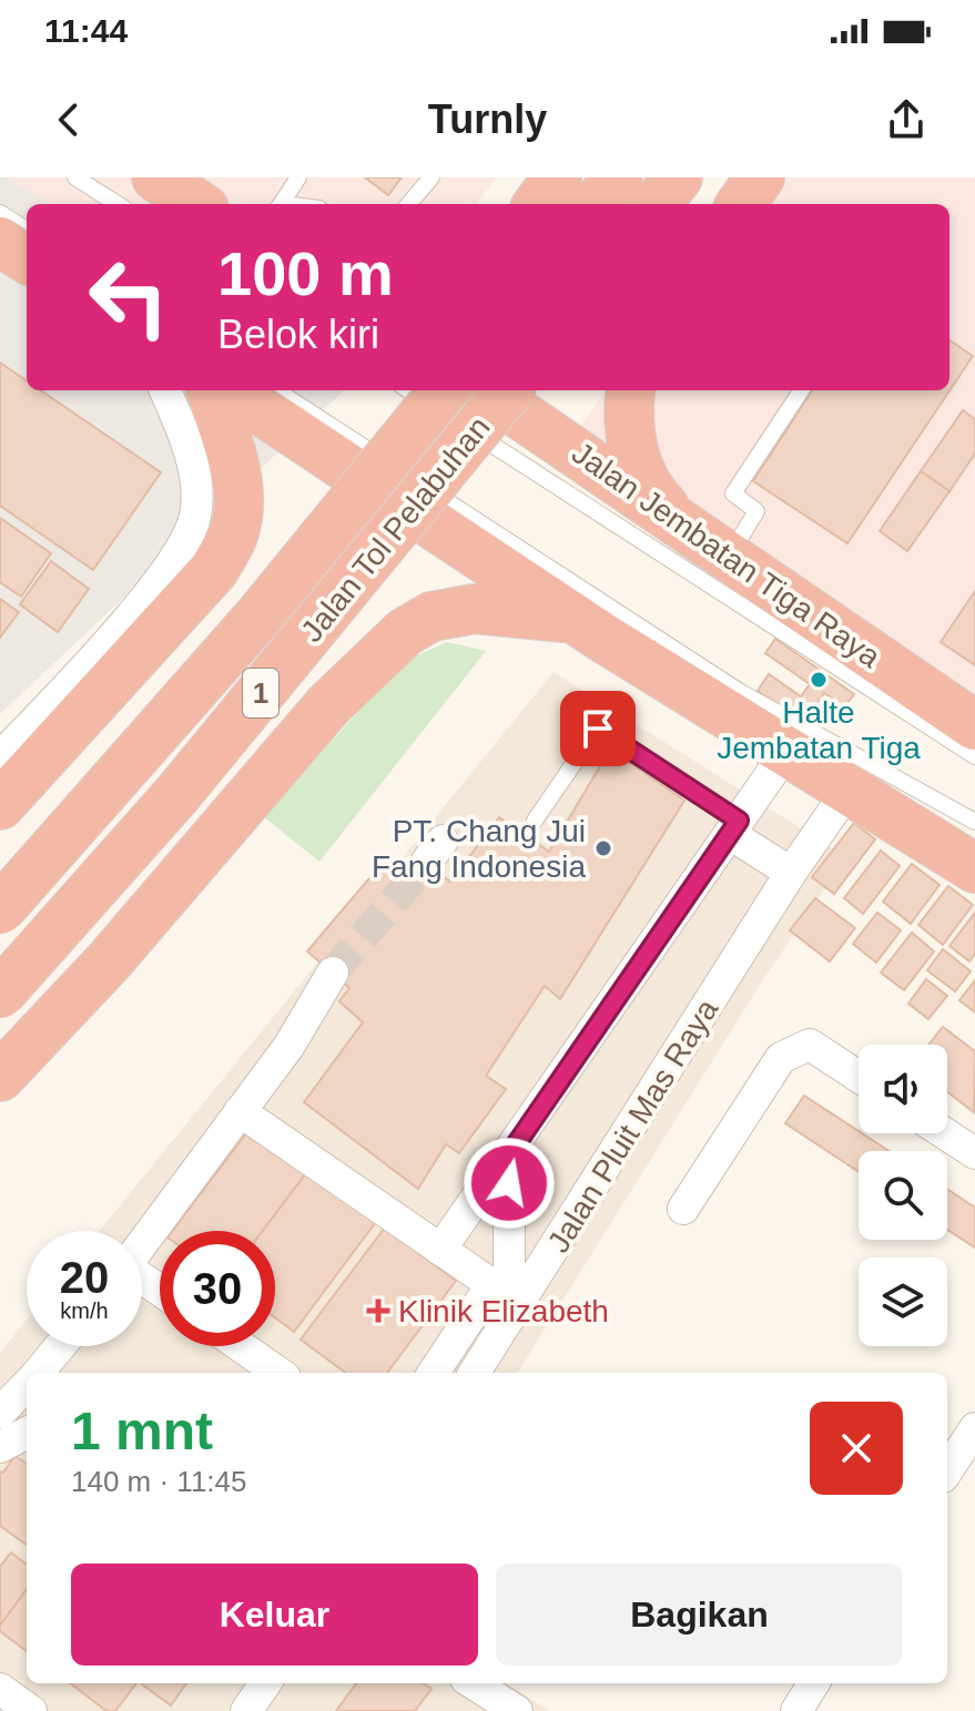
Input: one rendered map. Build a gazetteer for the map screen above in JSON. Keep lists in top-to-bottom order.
{
  "streets": {
    "highway": ["Jalan Tol Pelabuhan", "Jalan Jembatan Tiga Raya", "1"],
    "street": ["Jalan Pluit Mas Raya"]
  },
  "crossings": [
    ["Jalan Tol Pelabuhan", "Jalan Jembatan Tiga Raya"]
  ],
  "places": {
    "other": ["Halte Jembatan Tiga", "PT. Chang Jui Fang Indonesia"],
    "health": ["Klinik Elizabeth"]
  },
  "page": {
    "status": "11:44",
    "header": "Turnly",
    "turn": ["100 m", "Belok kiri"],
    "speed": "20 km/h",
    "limit": "30",
    "heading": ["1 mnt", "140 m · 11:45"],
    "buttons": ["Keluar", "Bagikan"]
  }
}
